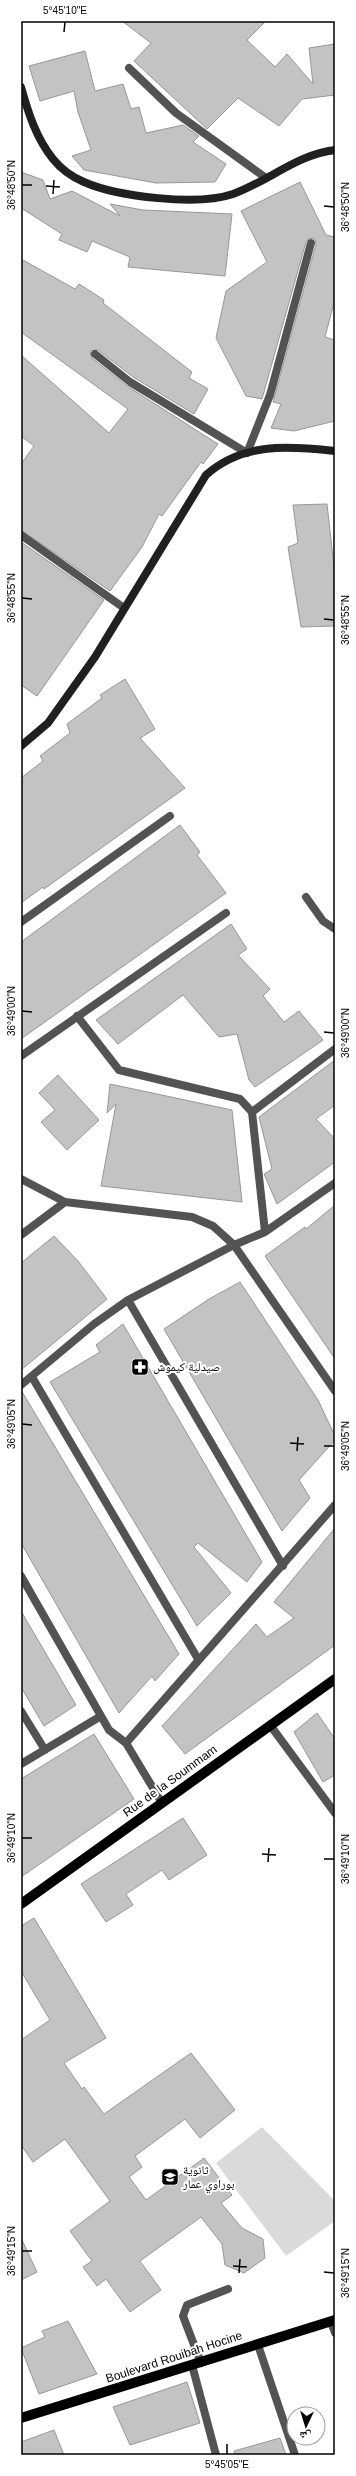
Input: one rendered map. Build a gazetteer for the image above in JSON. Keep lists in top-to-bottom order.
{
  "streets": {
    "main road": ["Rue de la Soummam", "Boulevard Rouibah Hocine"]
  },
  "places": {
    "pharmacy": ["صيدلية كيموش"],
    "school or university": ["ثانوية بوراوي عمار"]
  },
  "north": "bottom",
  "coordinates": [
    "5°45'10\"E",
    "36°48'50\"N",
    "36°48'55\"N",
    "36°49'00\"N",
    "36°49'05\"N",
    "36°49'10\"N",
    "36°49'15\"N",
    "5°45'05\"E"
  ]
}
